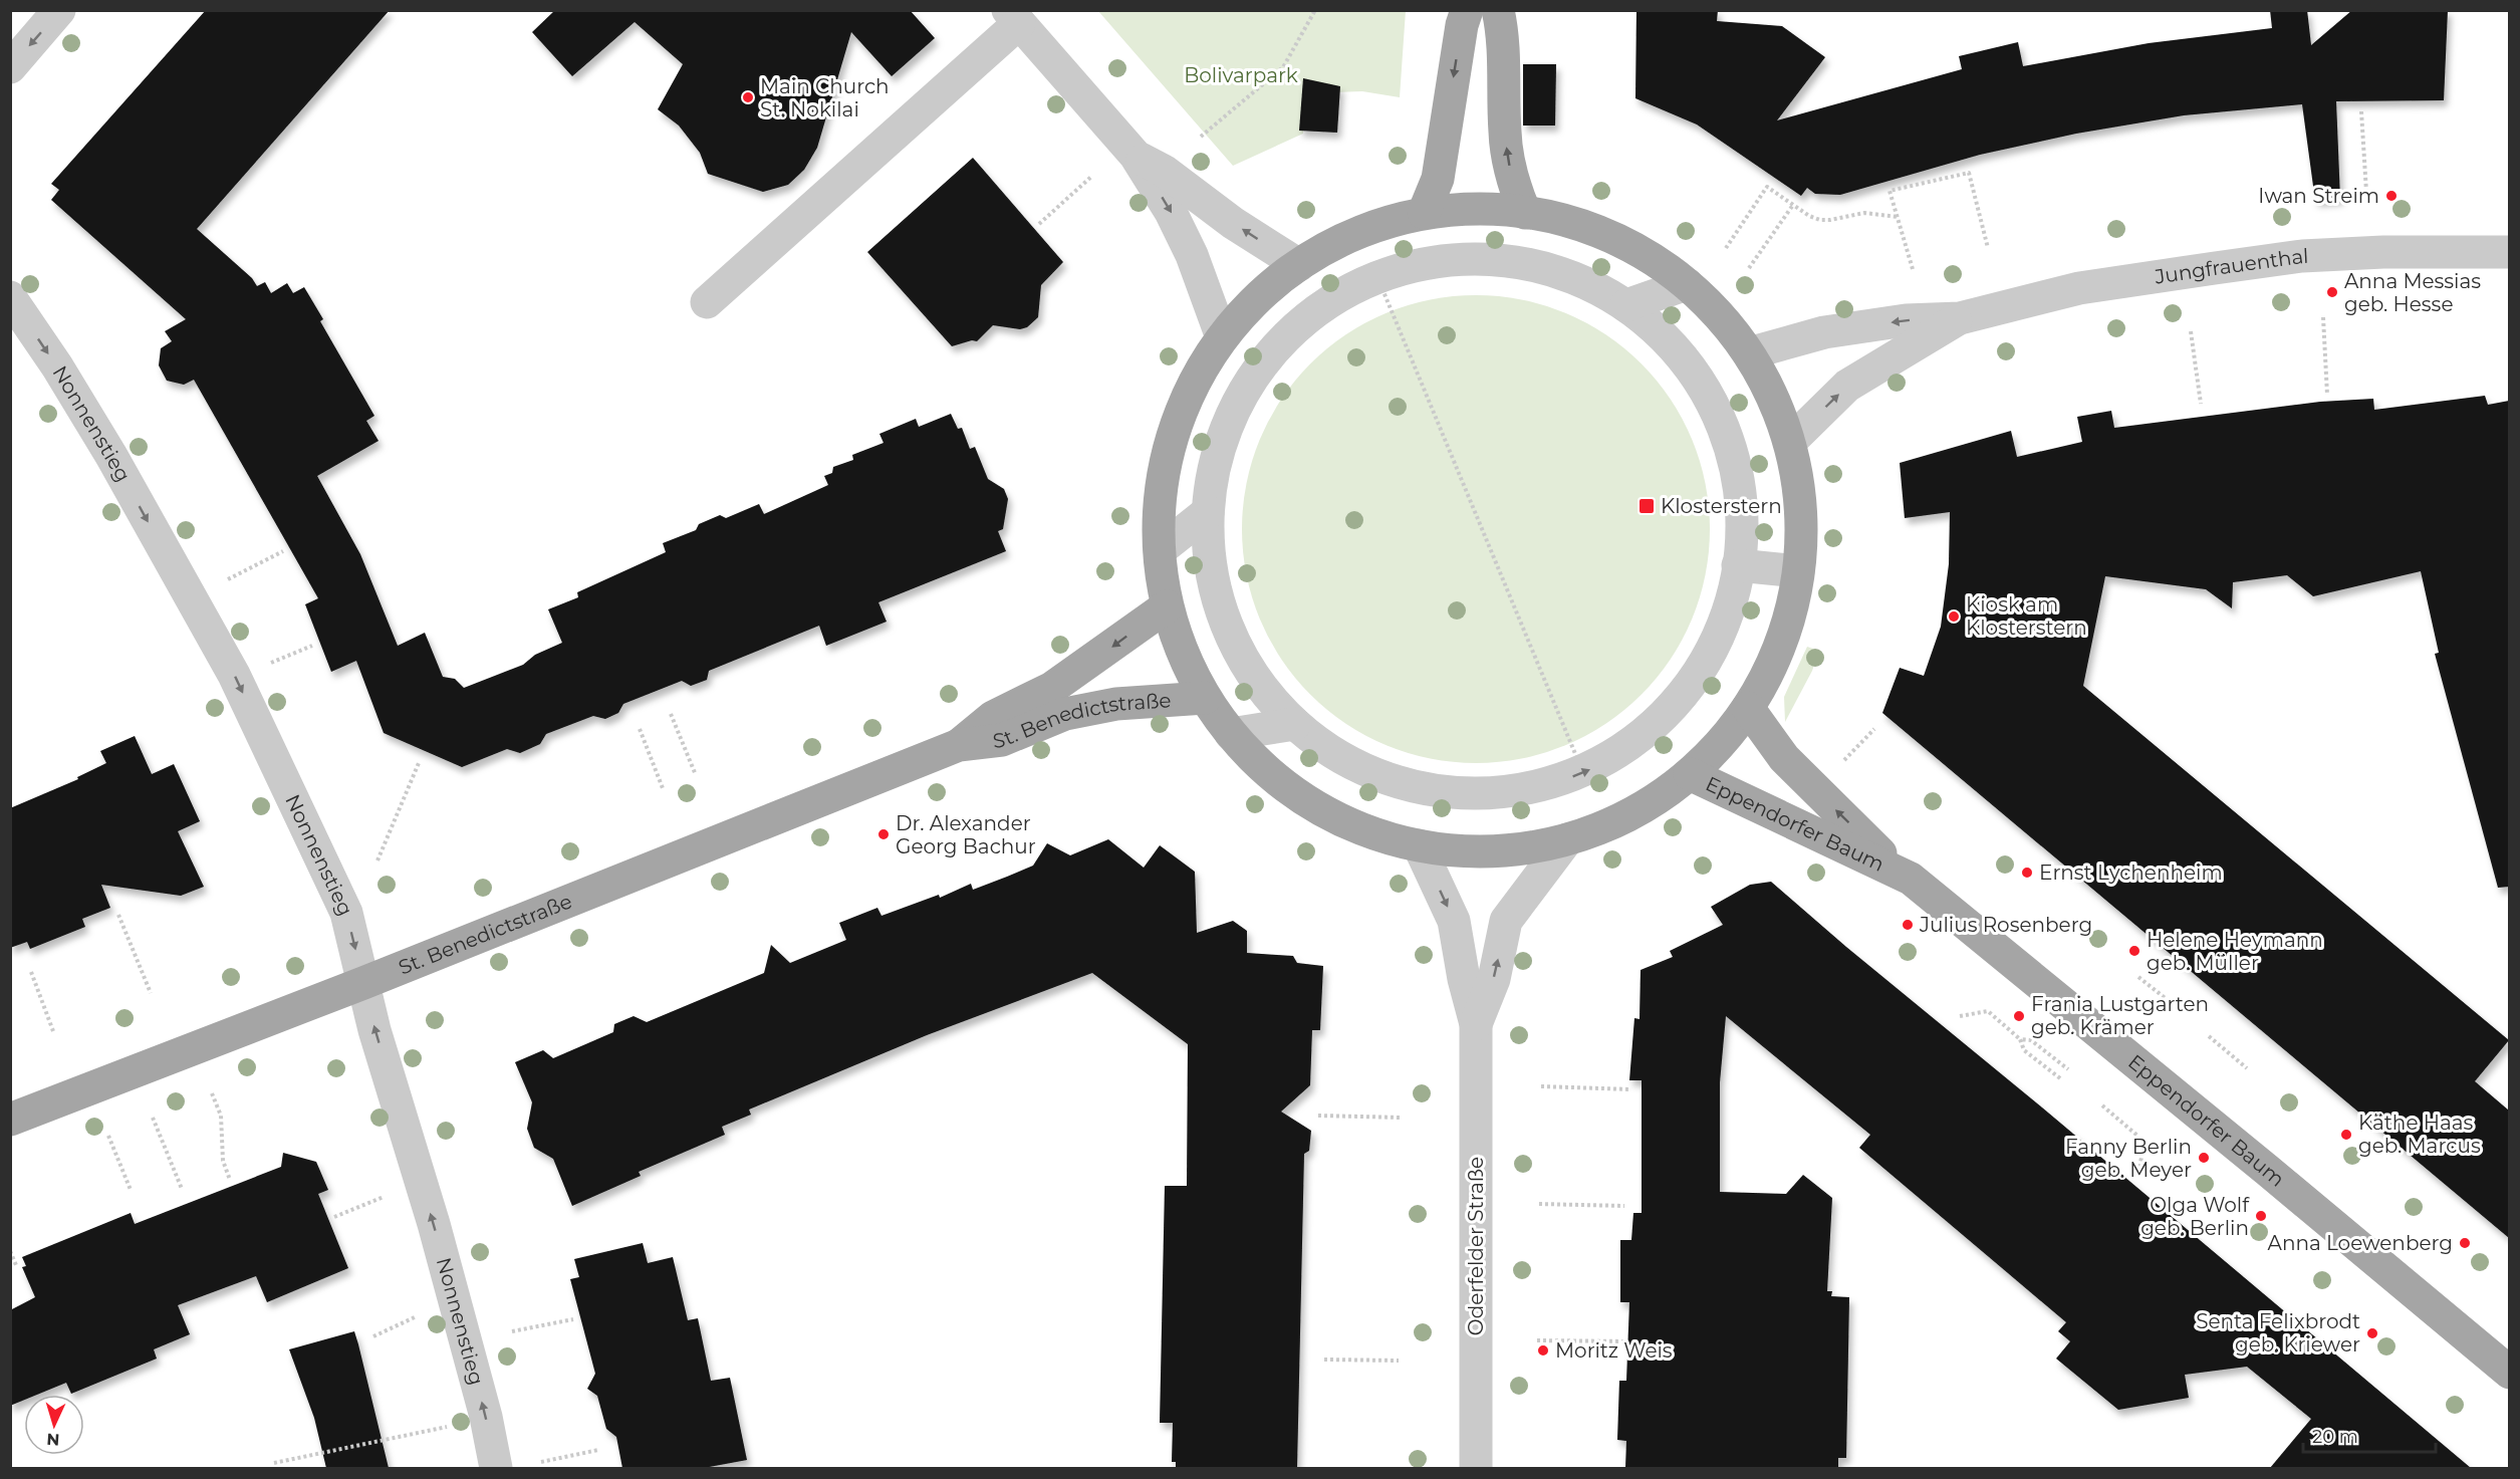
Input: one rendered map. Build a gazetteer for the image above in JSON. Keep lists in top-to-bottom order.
{
  "streets": {
    "main road": ["St. Benedictstraße", "Eppendorfer Baum"],
    "street": ["Jungfrauenthal", "Nonnenstieg", "Oderfelder Straße"]
  },
  "crossings": [
    ["Nonnenstieg", "St. Benedictstraße"]
  ],
  "parks": ["Bolivarpark"],
  "places": {
    "other": [
      "Main Church St. Nokilai",
      "Iwan Streim",
      "Anna Messias geb. Hesse",
      "Kiosk am Klosterstern",
      "Dr. Alexander Georg Bachur",
      "Ernst Lychenheim",
      "Julius Rosenberg",
      "Helene Heymann geb. Müller",
      "Frania Lustgarten geb. Krämer",
      "Käthe Haas geb. Marcus",
      "Fanny Berlin geb. Meyer",
      "Olga Wolf geb. Berlin",
      "Anna Loewenberg",
      "Senta Felixbrodt geb. Kriewer",
      "Moritz Weis"
    ],
    "transit": ["Klosterstern"]
  },
  "scale_bar": "20 m",
  "north": "bottom"
}
